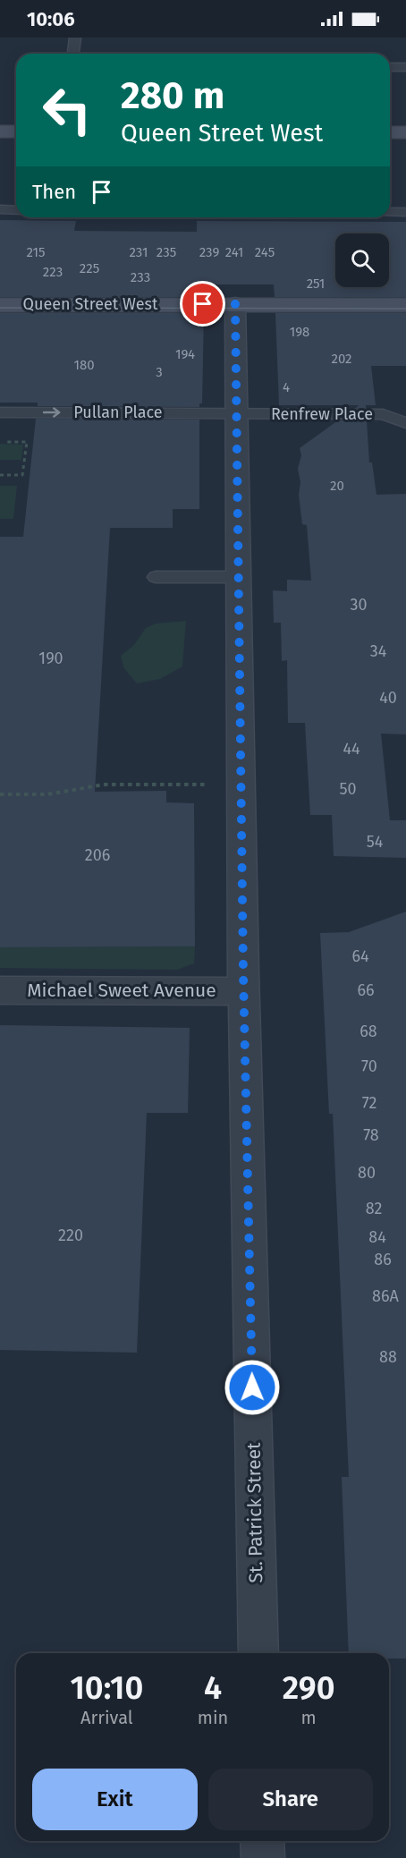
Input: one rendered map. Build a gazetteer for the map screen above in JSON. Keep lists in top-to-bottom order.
{
  "streets": {
    "main road": ["Queen Street West"],
    "street": ["Michael Sweet Avenue", "St. Patrick Street"],
    "lane": ["Pullan Place", "Renfrew Place"]
  },
  "crossings": [
    ["Queen Street West", "St. Patrick Street"],
    ["Pullan Place", "Renfrew Place"],
    ["Pullan Place", "St. Patrick Street"],
    ["Renfrew Place", "St. Patrick Street"],
    ["Michael Sweet Avenue", "St. Patrick Street"]
  ],
  "house_numbers": [
    "215",
    "231",
    "235",
    "239",
    "241",
    "245",
    "225",
    "223",
    "233",
    "251",
    "198",
    "194",
    "202",
    "180",
    "3",
    "4",
    "20",
    "30",
    "34",
    "190",
    "40",
    "44",
    "50",
    "54",
    "206",
    "64",
    "66",
    "68",
    "70",
    "72",
    "78",
    "80",
    "82",
    "220",
    "84",
    "86",
    "86A",
    "88"
  ],
  "page": {
    "status": "10:06",
    "turn": ["280 m", "Queen Street West"],
    "then": "Then",
    "eta": [
      "10:10",
      "Arrival",
      "4",
      "min",
      "290",
      "m"
    ],
    "buttons": ["Exit", "Share"]
  }
}
